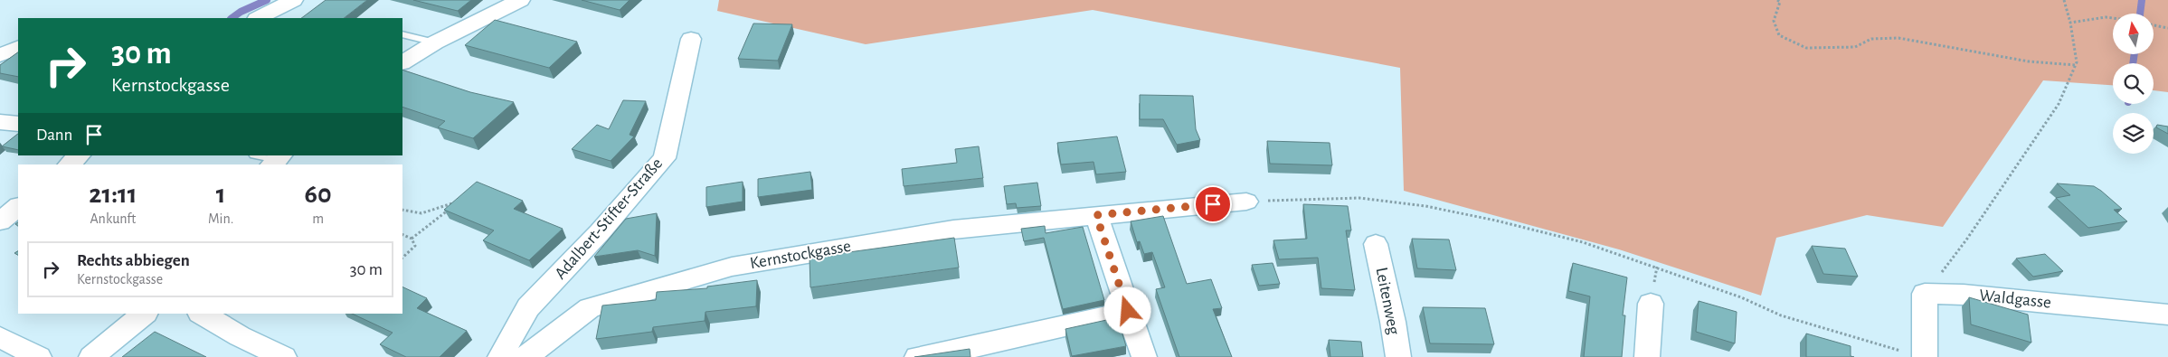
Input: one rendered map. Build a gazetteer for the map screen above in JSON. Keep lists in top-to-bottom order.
{
  "streets": {
    "street": [
      "Adalbert-Stifter-Straße",
      "Kernstockgasse",
      "Waldgasse",
      "Leitenweg"
    ]
  },
  "north": "top",
  "page": {
    "turn": ["30 m", "Kernstockgasse"],
    "then": "Dann",
    "eta": [
      "21:11",
      "Ankunft",
      "1",
      "Min.",
      "60",
      "m"
    ],
    "list": [
      {
        "name": "Rechts abbiegen",
        "note": "Kernstockgasse",
        "value": "30 m"
      }
    ]
  }
}
